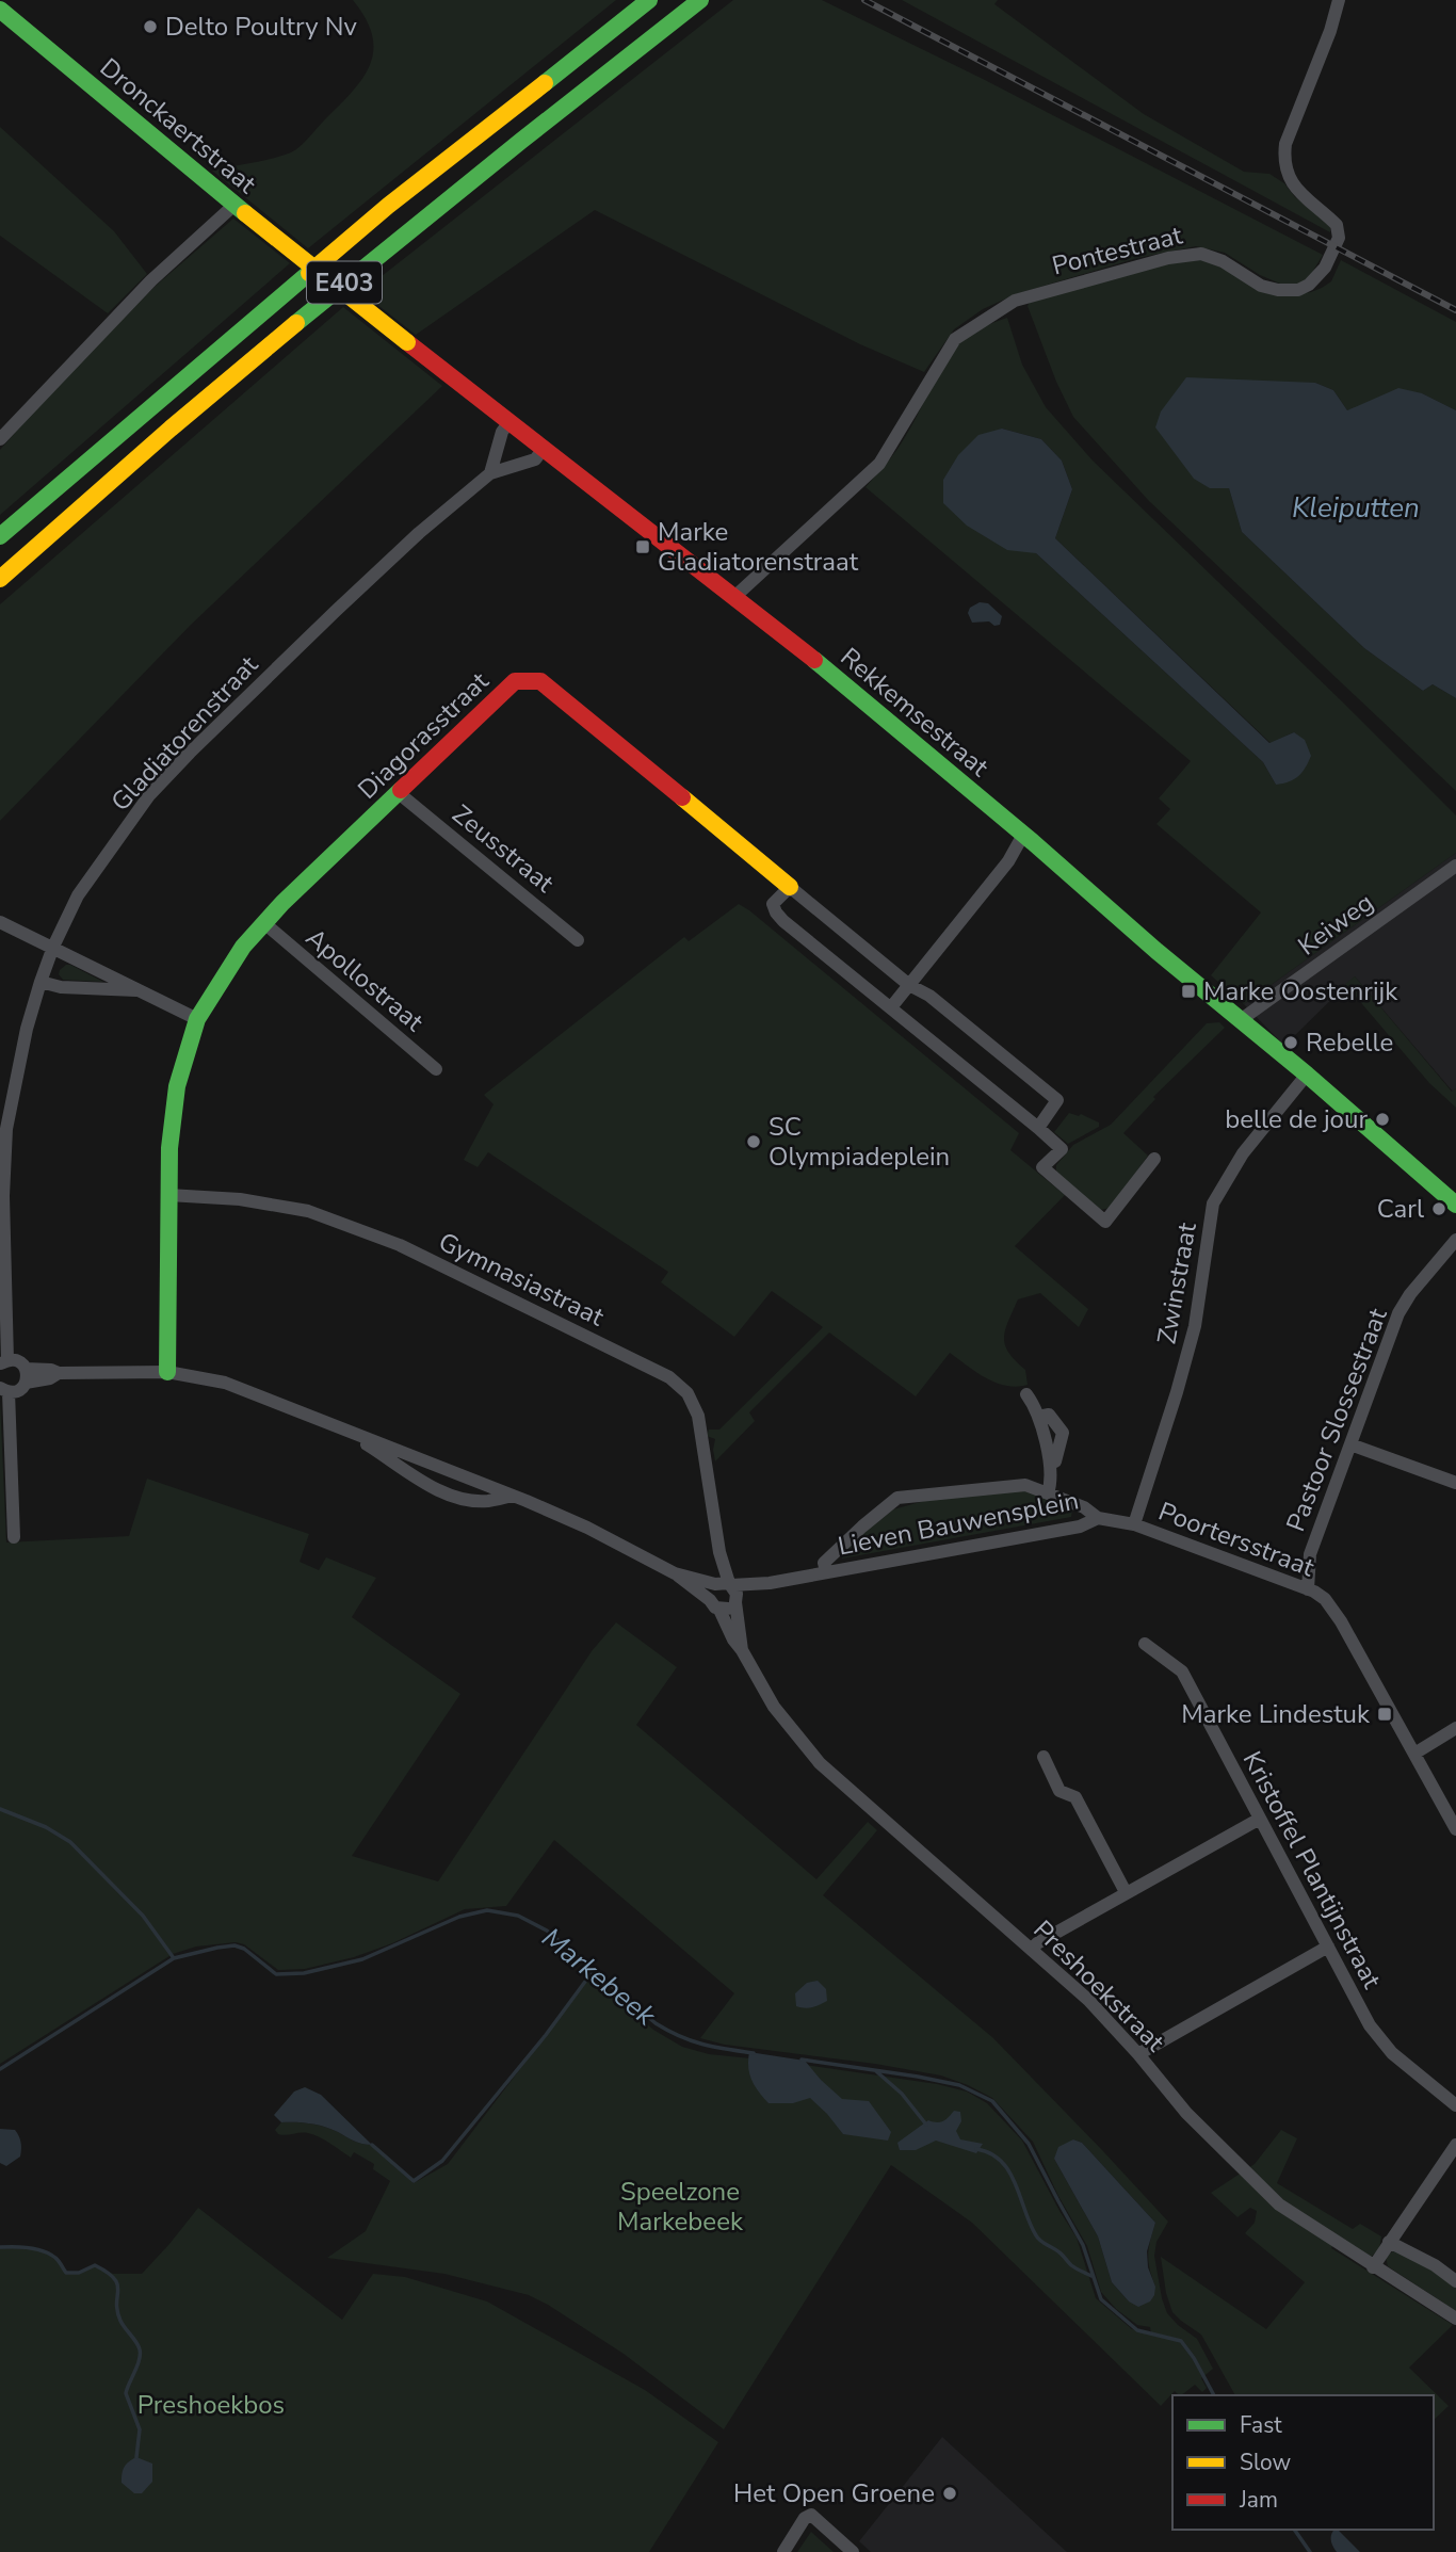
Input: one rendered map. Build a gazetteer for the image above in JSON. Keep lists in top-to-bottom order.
{
  "streets": {
    "main road": [
      "Dronckaertstraat",
      "E403",
      "Rekkemsestraat",
      "Diagorasstraat"
    ],
    "street": [
      "Pontestraat",
      "Gladiatorenstraat",
      "Zeusstraat",
      "Keiweg",
      "Apollostraat",
      "Gymnasiastraat",
      "Zwinstraat",
      "Pastoor Slossestraat",
      "Lieven Bauwensplein",
      "Poortersstraat",
      "Kristoffel Plantijnstraat",
      "Preshoekstraat"
    ]
  },
  "crossings": [
    ["Dronckaertstraat", "Rekkemsestraat"],
    ["Pontestraat", "Rekkemsestraat"],
    ["Rekkemsestraat", "Gladiatorenstraat"],
    ["Rekkemsestraat", "Keiweg"],
    ["Rekkemsestraat", "Zwinstraat"],
    ["Diagorasstraat", "Zeusstraat"],
    ["Diagorasstraat", "Apollostraat"],
    ["Diagorasstraat", "Gymnasiastraat"],
    ["Diagorasstraat", "Preshoekstraat"],
    ["Gymnasiastraat", "Lieven Bauwensplein"],
    ["Gymnasiastraat", "Preshoekstraat"],
    ["Zwinstraat", "Lieven Bauwensplein"],
    ["Zwinstraat", "Poortersstraat"],
    ["Pastoor Slossestraat", "Poortersstraat"],
    ["Lieven Bauwensplein", "Poortersstraat"],
    ["Lieven Bauwensplein", "Preshoekstraat"]
  ],
  "water": ["Kleiputten", "Markebeek"],
  "parks": ["Speelzone Markebeek", "Preshoekbos"],
  "places": {
    "other": [
      "Delto Poultry Nv",
      "Rebelle",
      "belle de jour",
      "SC Olympiadeplein",
      "Carl",
      "Het Open Groene"
    ],
    "transit": ["Marke Gladiatorenstraat", "Marke Oostenrijk", "Marke Lindestuk"]
  },
  "legend": ["Fast", "Slow", "Jam"]
}
